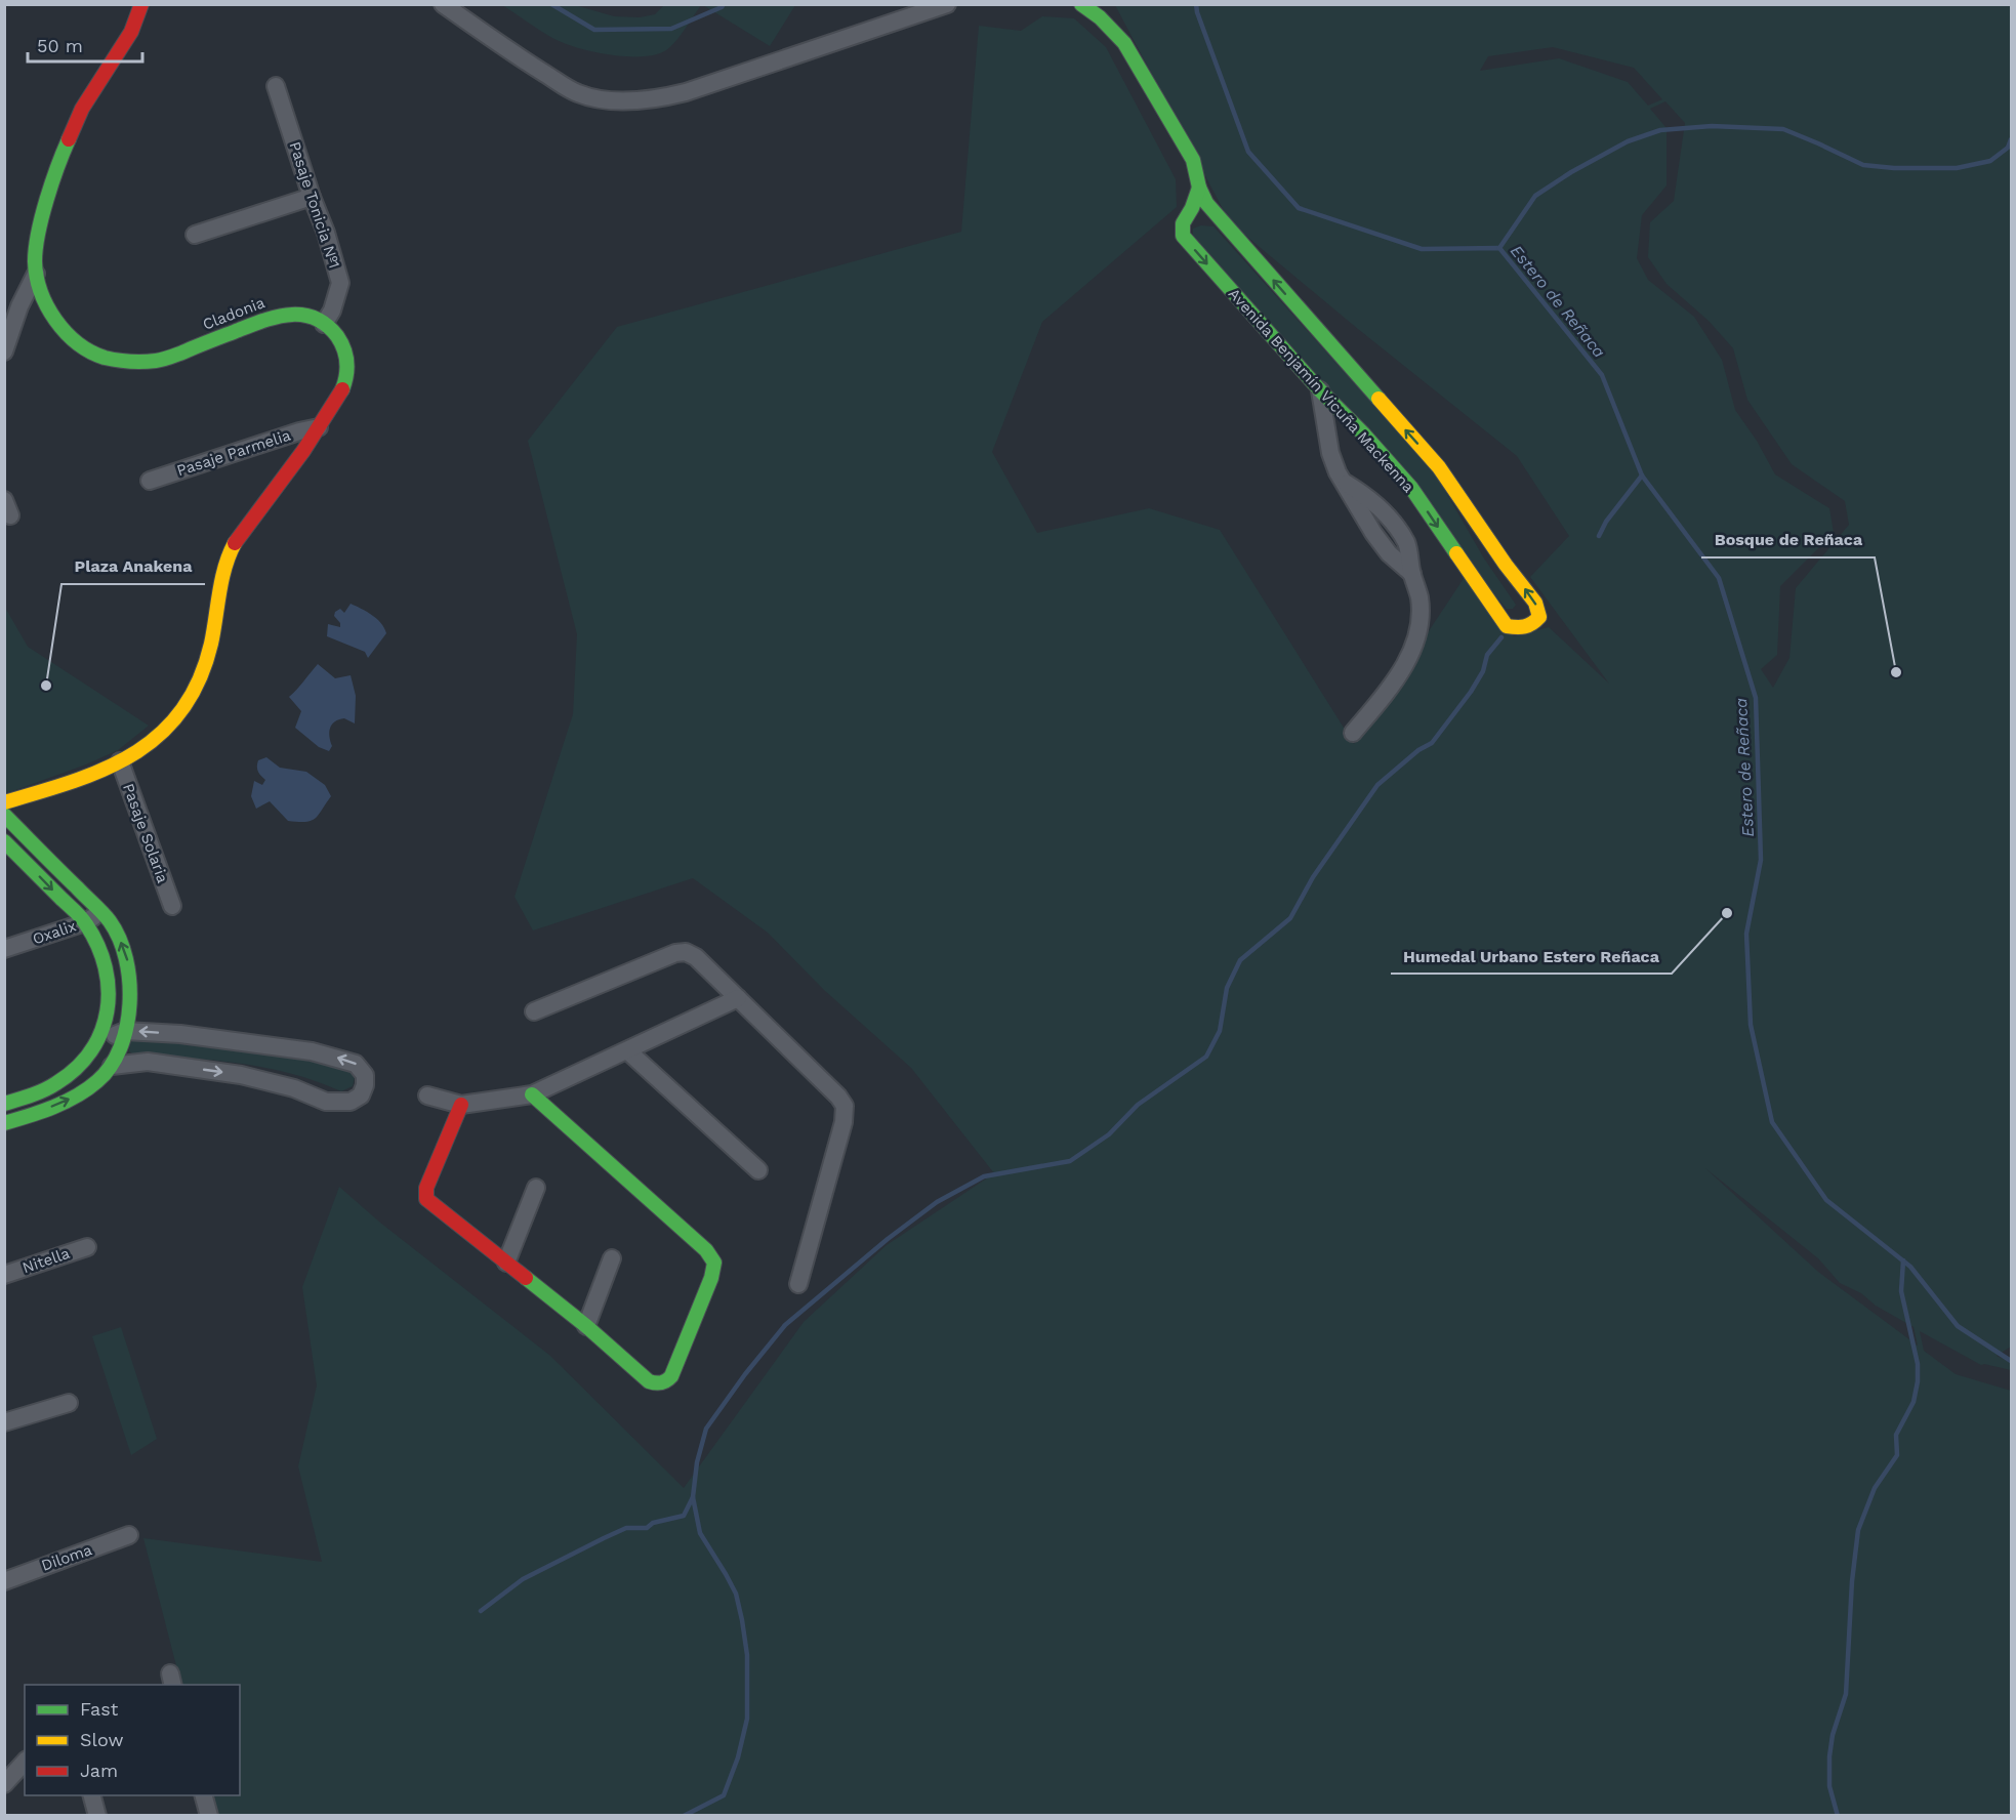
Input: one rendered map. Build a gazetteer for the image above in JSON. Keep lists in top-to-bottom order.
{
  "streets": {
    "street": [
      "Pasaje Tonicia Nº1",
      "Cladonia",
      "Avenida Benjamín Vicuña Mackenna",
      "Pasaje Parmelia",
      "Pasaje Solaria",
      "Oxalix",
      "Nitella",
      "Diloma"
    ]
  },
  "crossings": [
    ["Pasaje Tonicia Nº1", "Cladonia"]
  ],
  "water": ["Estero de Reñaca"],
  "places": ["Bosque de Reñaca", "Plaza Anakena", "Humedal Urbano Estero Reñaca"],
  "legend": ["Fast", "Slow", "Jam"],
  "scale_bar": "50 m"
}
